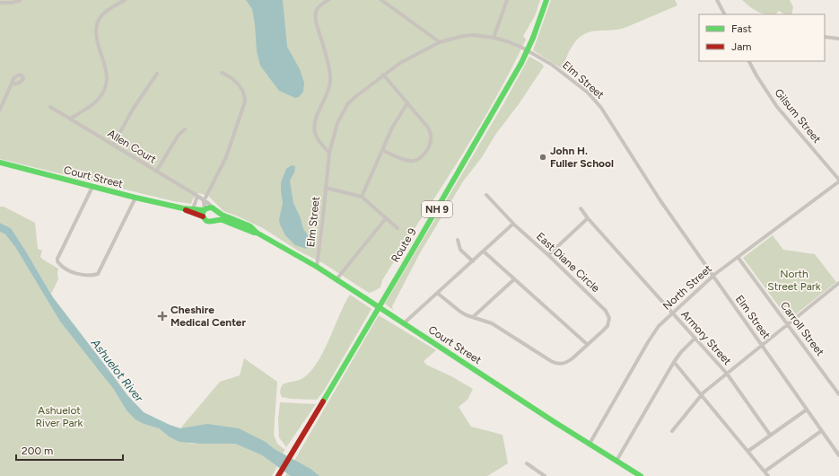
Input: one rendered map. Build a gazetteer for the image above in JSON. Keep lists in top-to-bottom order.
{
  "streets": {
    "main road": ["Court Street", "NH 9", "Route 9"],
    "street": [
      "Elm Street",
      "Gilsum Street",
      "Allen Court",
      "East Diane Circle",
      "North Street",
      "Carroll Street",
      "Armory Street"
    ]
  },
  "crossings": [
    ["Elm Street", "Court Street"],
    ["Elm Street", "North Street"],
    ["Gilsum Street", "North Street"],
    ["Allen Court", "Court Street"],
    ["Court Street", "North Street"],
    ["North Street", "Carroll Street"],
    ["North Street", "Armory Street"]
  ],
  "water": ["Ashuelot River"],
  "parks": ["North Street Park", "Ashuelot River Park"],
  "places": {
    "other": ["John H. Fuller School"],
    "health": ["Cheshire Medical Center"]
  },
  "legend": ["Fast", "Jam"],
  "scale_bar": "200 m"
}
